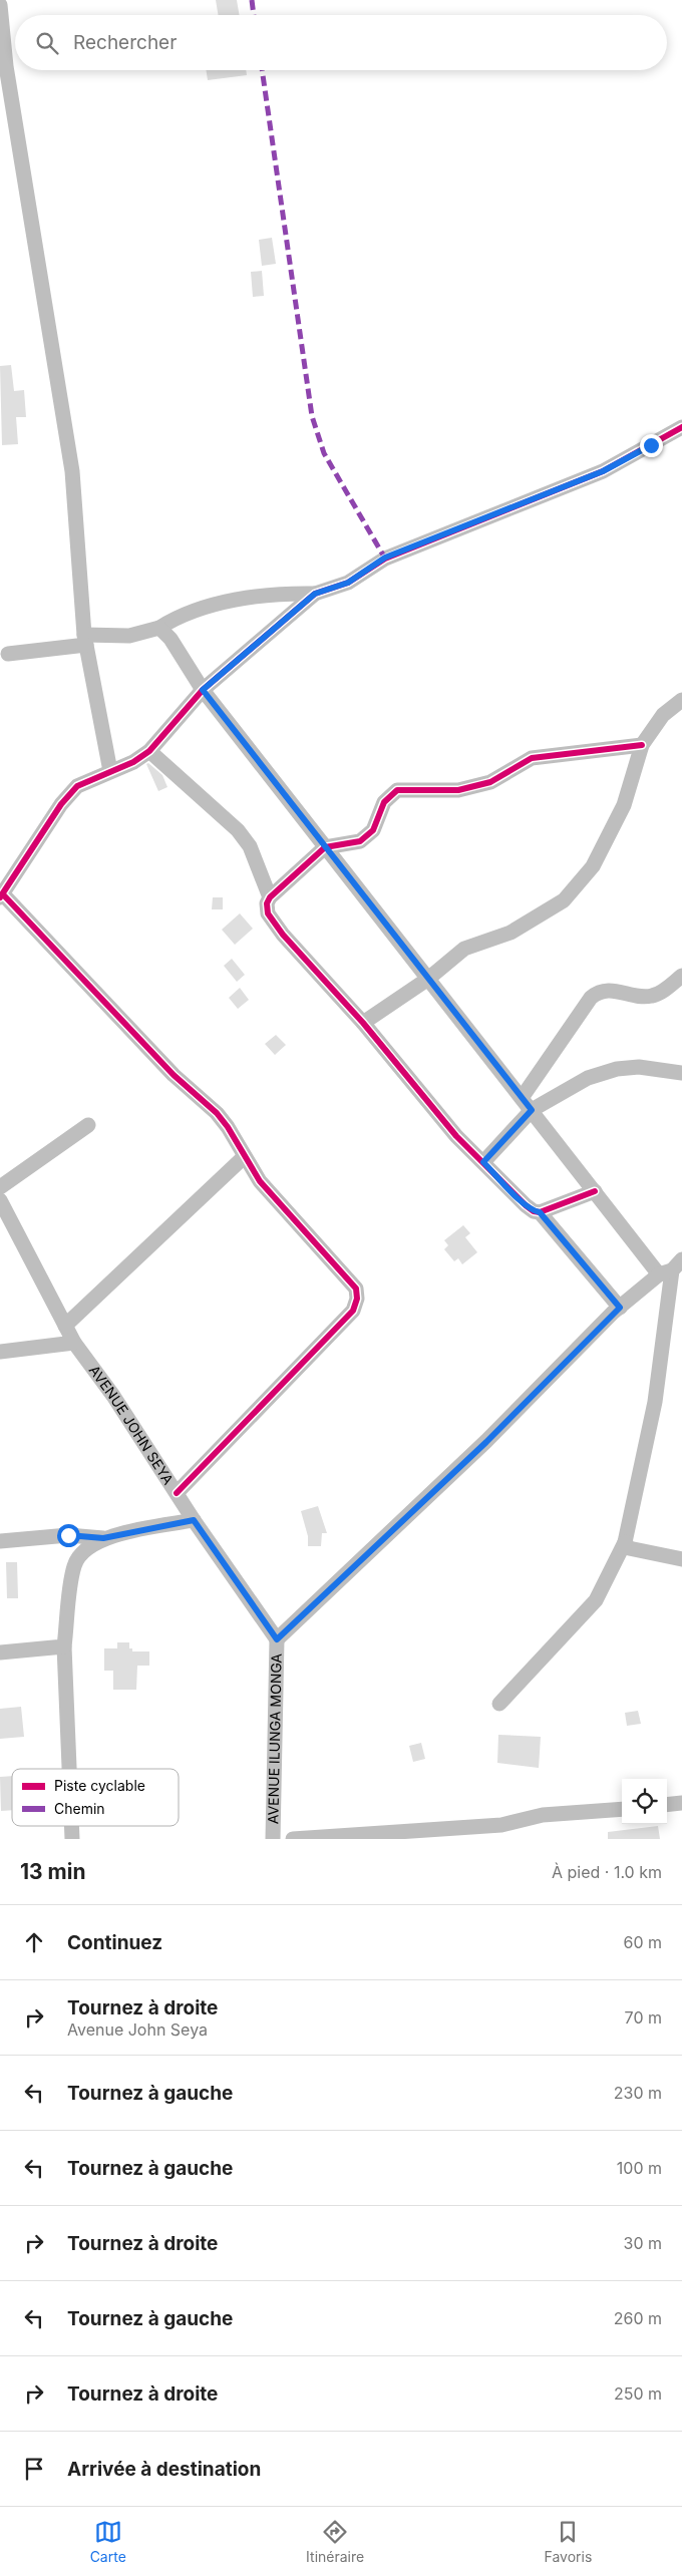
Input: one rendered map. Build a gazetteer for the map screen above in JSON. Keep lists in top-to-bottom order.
{
  "streets": {
    "street": ["AVENUE JOHN SEYA", "AVENUE ILUNGA MONGA"]
  },
  "crossings": [
    ["AVENUE JOHN SEYA", "AVENUE ILUNGA MONGA"]
  ],
  "legend": ["Piste cyclable", "Chemin"],
  "page": {
    "search": "Rechercher",
    "heading": ["13 min", "À pied · 1.0 km"],
    "list": [
      ["Continuez", "60 m"],
      ["Tournez à droite", "Avenue John Seya", "70 m"],
      ["Tournez à gauche", "230 m"],
      ["Tournez à gauche", "100 m"],
      ["Tournez à droite", "30 m"],
      ["Tournez à gauche", "260 m"],
      ["Tournez à droite", "250 m"],
      "Arrivée à destination"
    ],
    "nav": ["Carte", "Itinéraire", "Favoris"]
  }
}
